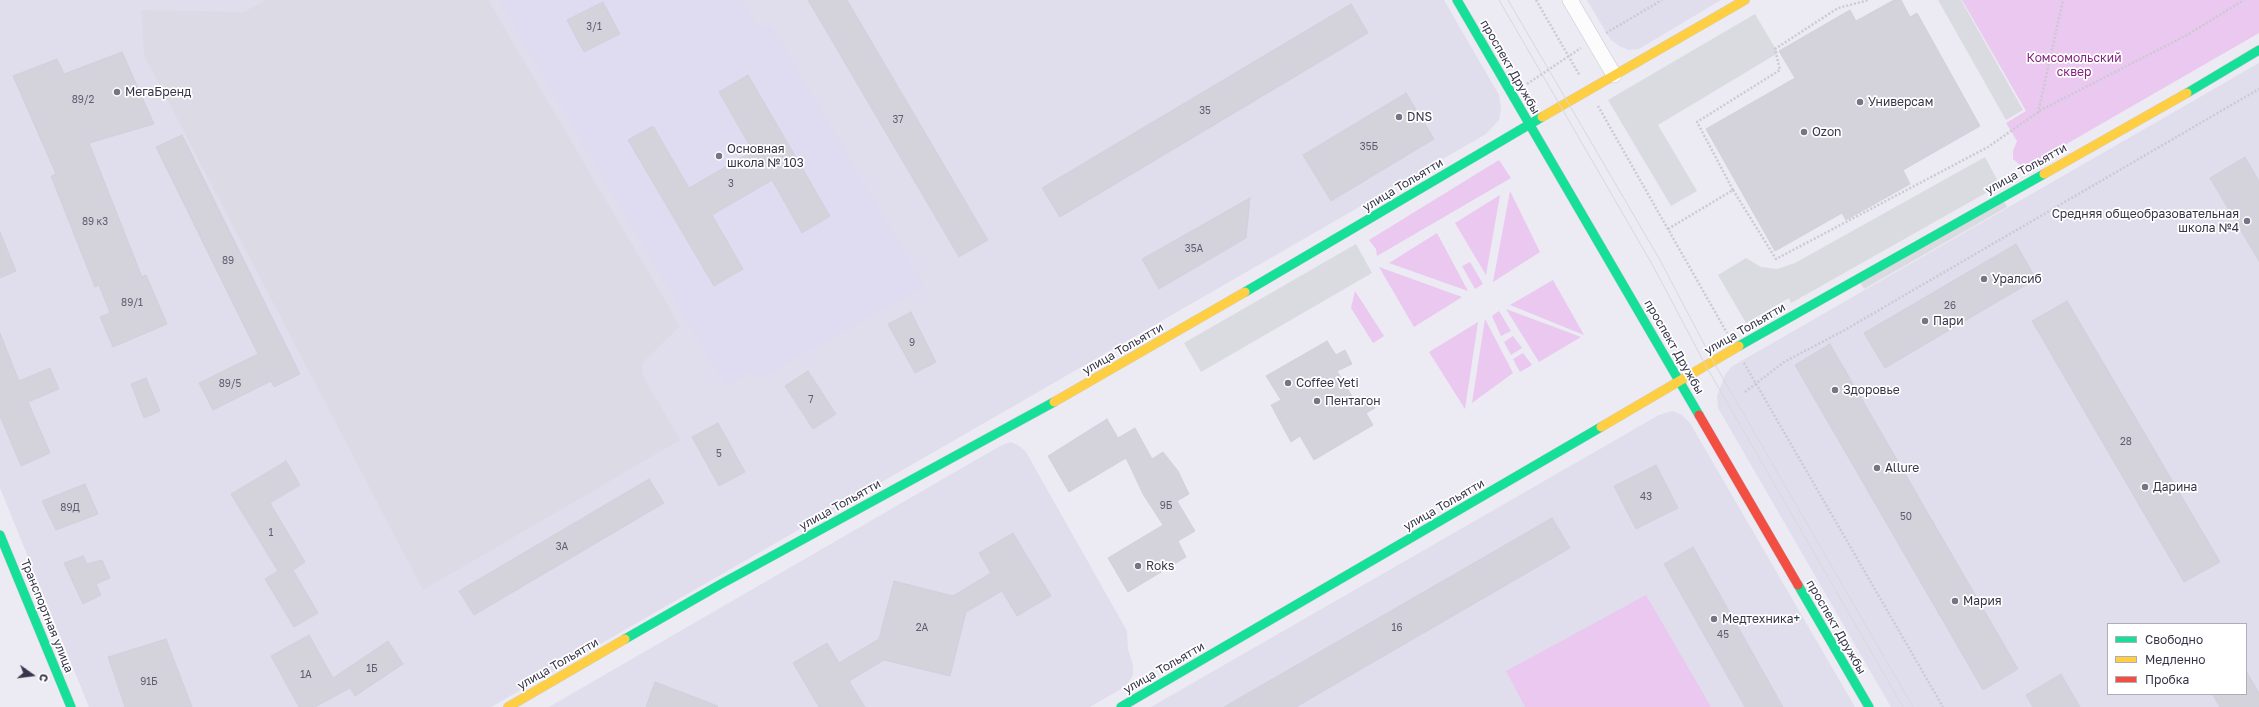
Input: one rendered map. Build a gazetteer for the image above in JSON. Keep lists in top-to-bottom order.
{
  "streets": {
    "street": ["проспект Дружбы", "улица Тольятти", "Транспортная улица"]
  },
  "crossings": [
    ["проспект Дружбы", "улица Тольятти"]
  ],
  "parks": ["Комсомольский сквер"],
  "places": [
    "МегаБренд",
    "Универсам",
    "DNS",
    "Ozon",
    "Основная школа № 103",
    "Средняя общеобразовательная школа №4",
    "Уралсиб",
    "Пари",
    "Coffee Yeti",
    "Здоровье",
    "Пентагон",
    "Allure",
    "Дарина",
    "Roks",
    "Мария",
    "Медтехника+"
  ],
  "house_numbers": [
    "3/1",
    "89/2",
    "35",
    "37",
    "35Б",
    "3",
    "89 к3",
    "35А",
    "89",
    "89/1",
    "26",
    "9",
    "89/5",
    "7",
    "28",
    "5",
    "43",
    "9Б",
    "89Д",
    "50",
    "1",
    "3А",
    "2А",
    "16",
    "45",
    "1Б",
    "1А",
    "91Б"
  ],
  "legend": ["Свободно", "Медленно", "Пробка"],
  "north": "right"
}
